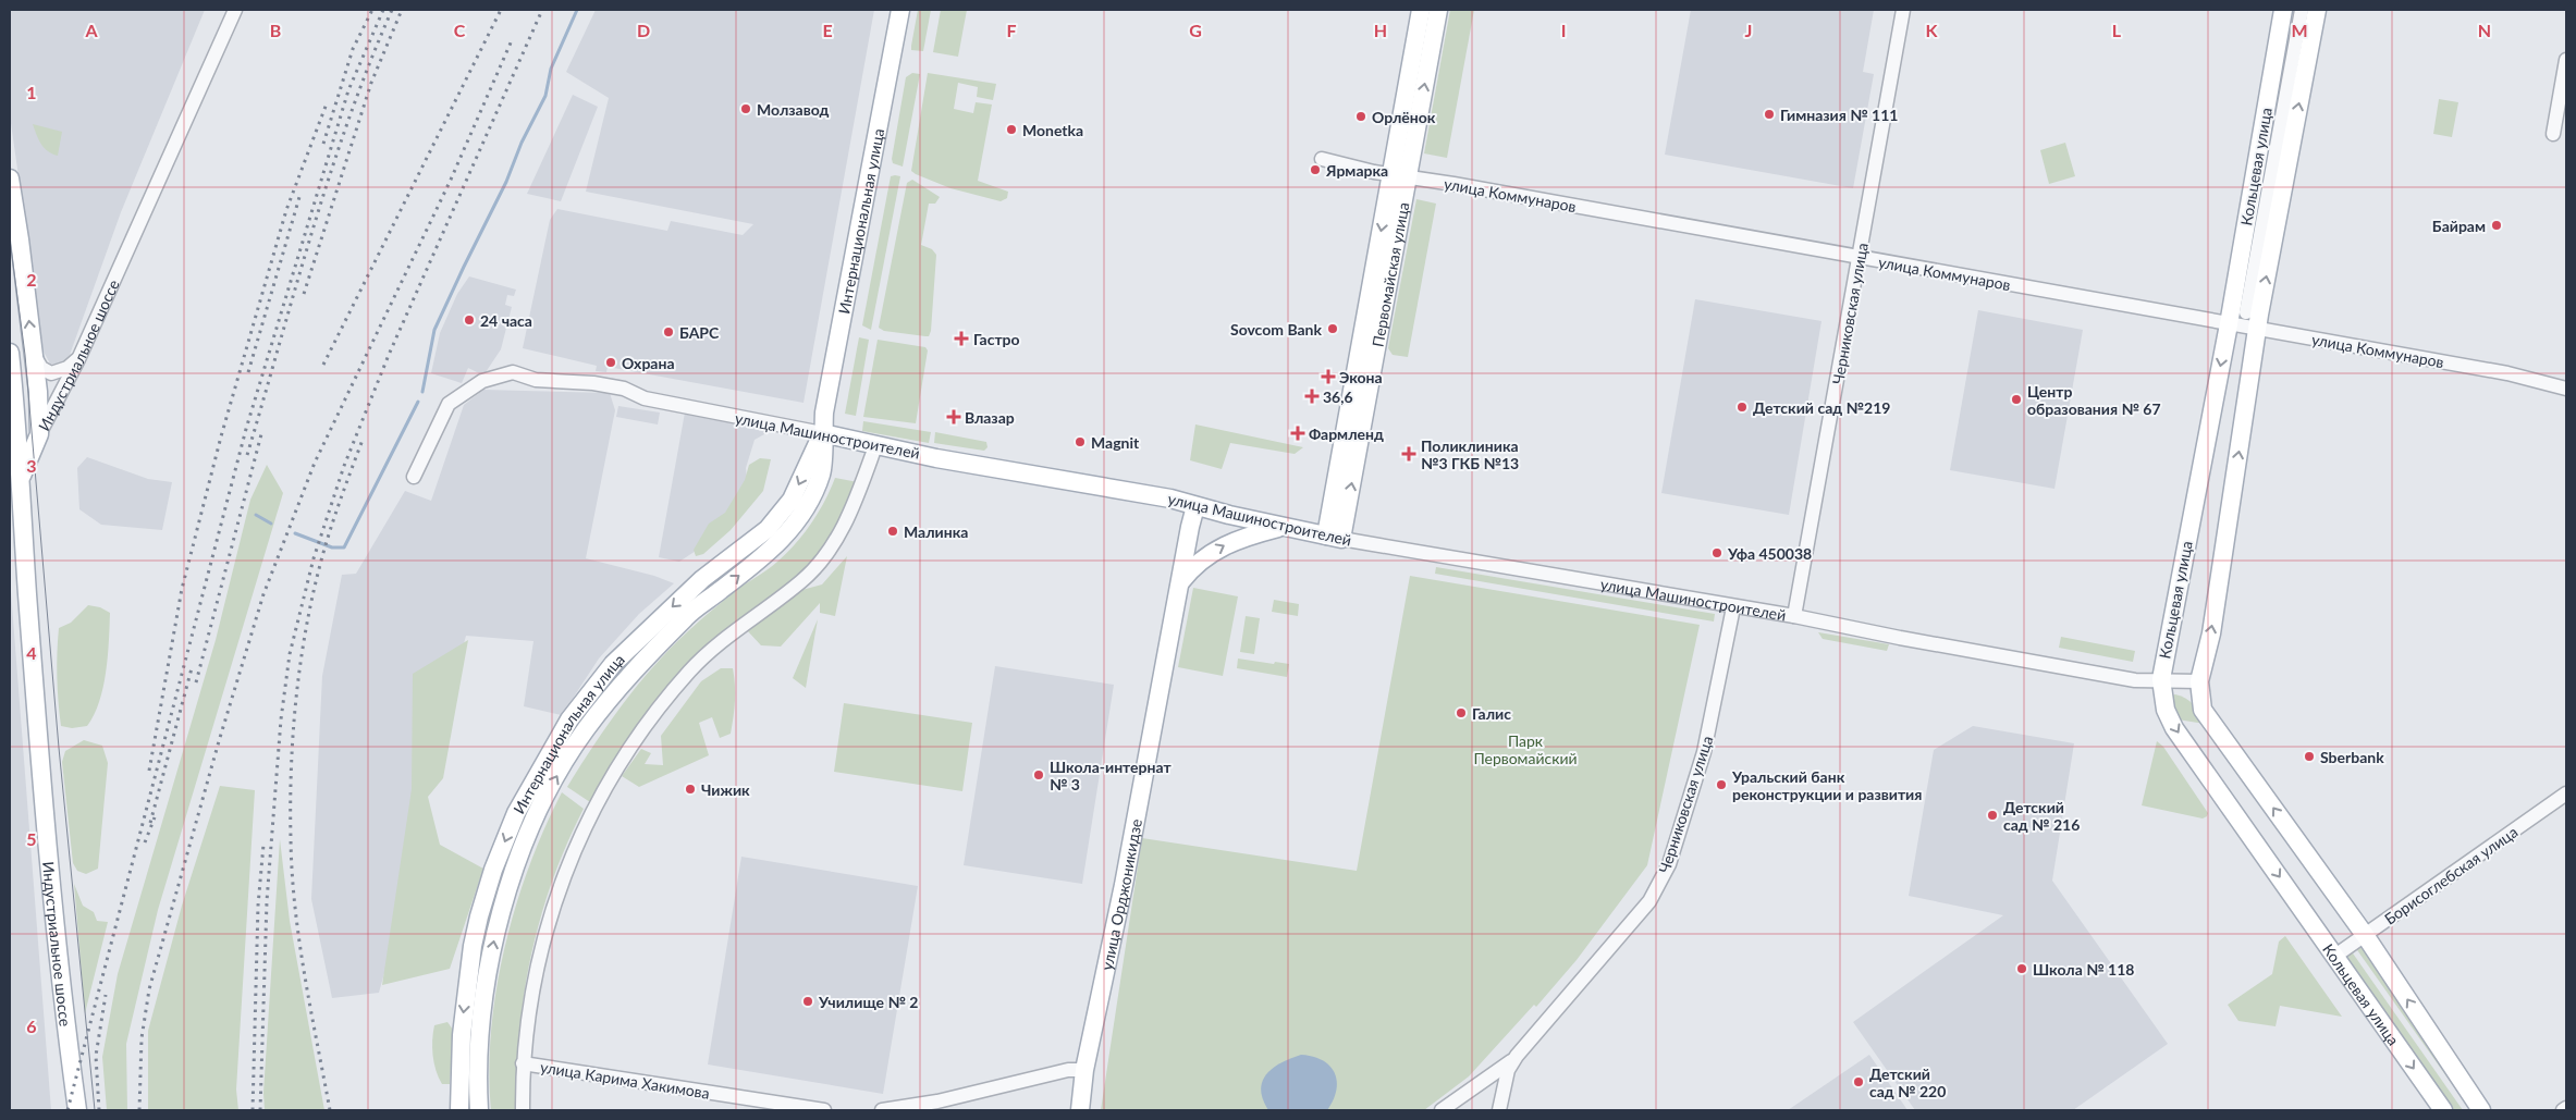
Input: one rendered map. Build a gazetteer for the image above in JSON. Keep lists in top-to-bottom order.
{
  "streets": {
    "main road": [
      "Кольцевая улица",
      "Интернациональная улица",
      "Первомайская улица",
      "Индустриальное шоссе",
      "улица Машиностроителей",
      "улица Орджоникидзе"
    ],
    "street": [
      "улица Коммунаров",
      "Черниковская улица",
      "Борисоглебская улица",
      "улица Карима Хакимова"
    ]
  },
  "crossings": [
    ["Кольцевая улица", "улица Коммунаров"],
    ["Кольцевая улица", "улица Машиностроителей"],
    ["Кольцевая улица", "Борисоглебская улица"],
    ["улица Коммунаров", "Первомайская улица"],
    ["улица Коммунаров", "Черниковская улица"],
    ["Интернациональная улица", "улица Машиностроителей"],
    ["Первомайская улица", "улица Машиностроителей"],
    ["Черниковская улица", "улица Машиностроителей"],
    ["улица Машиностроителей", "улица Орджоникидзе"]
  ],
  "parks": ["Парк Первомайский"],
  "places": {
    "other": [
      "Молзавод",
      "Гимназия № 111",
      "Орлёнок",
      "Monetka",
      "Ярмарка",
      "Байрам",
      "24 часа",
      "Sovcom Bank",
      "БАРС",
      "Охрана",
      "Центр образования № 67",
      "Детский сад №219",
      "Magnit",
      "Малинка",
      "Уфа 450038",
      "Галис",
      "Sberbank",
      "Школа-интернат № 3",
      "Уральский банк реконструкции и развития",
      "Чижик",
      "Детский сад № 216",
      "Школа № 118",
      "Училище № 2",
      "Детский сад № 220"
    ],
    "health": [
      "Гастро",
      "Экона",
      "36,6",
      "Влазар",
      "Фармленд",
      "Поликлиника №3 ГКБ №13"
    ]
  },
  "grid": {
    "columns": [
      "A",
      "B",
      "C",
      "D",
      "E",
      "F",
      "G",
      "H",
      "I",
      "J",
      "K",
      "L",
      "M",
      "N"
    ],
    "rows": [
      "1",
      "2",
      "3",
      "4",
      "5",
      "6"
    ]
  }
}
